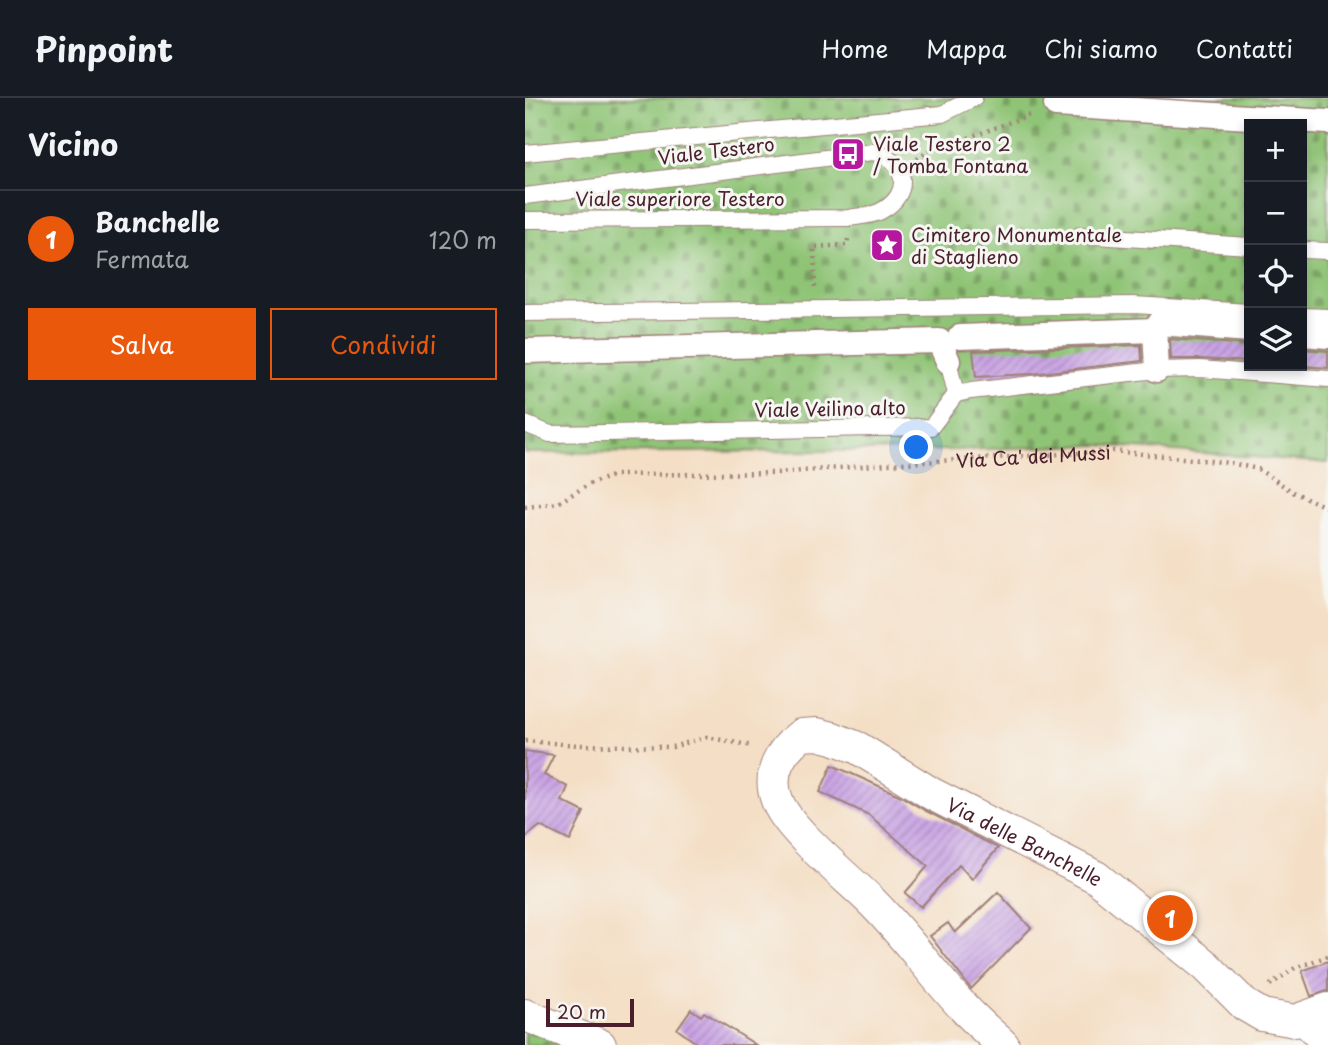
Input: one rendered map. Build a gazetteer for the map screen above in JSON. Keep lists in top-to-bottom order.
{
  "streets": {
    "street": ["Via delle Banchelle"],
    "lane": ["Viale Testero", "Viale superiore Testero", "Viale Veilino alto"],
    "path": ["Via Ca' dei Mussi"]
  },
  "crossings": [
    ["Viale Testero", "Viale superiore Testero"]
  ],
  "places": {
    "bus stop": ["Viale Testero 2 / Tomba Fontana"],
    "place": ["Cimitero Monumentale di Staglieno"]
  },
  "scale_bar": "20 m",
  "page": {
    "header": "Pinpoint",
    "nav": [
      "Home",
      "Mappa",
      "Chi siamo",
      "Contatti"
    ],
    "heading": "Vicino",
    "map_buttons": ["+", "−"],
    "list": [
      {
        "mark": "1",
        "name": "Banchelle",
        "note": "Fermata",
        "value": "120 m"
      }
    ],
    "buttons": ["Salva", "Condividi"],
    "pins": "1",
    "scale": "20 m"
  }
}
